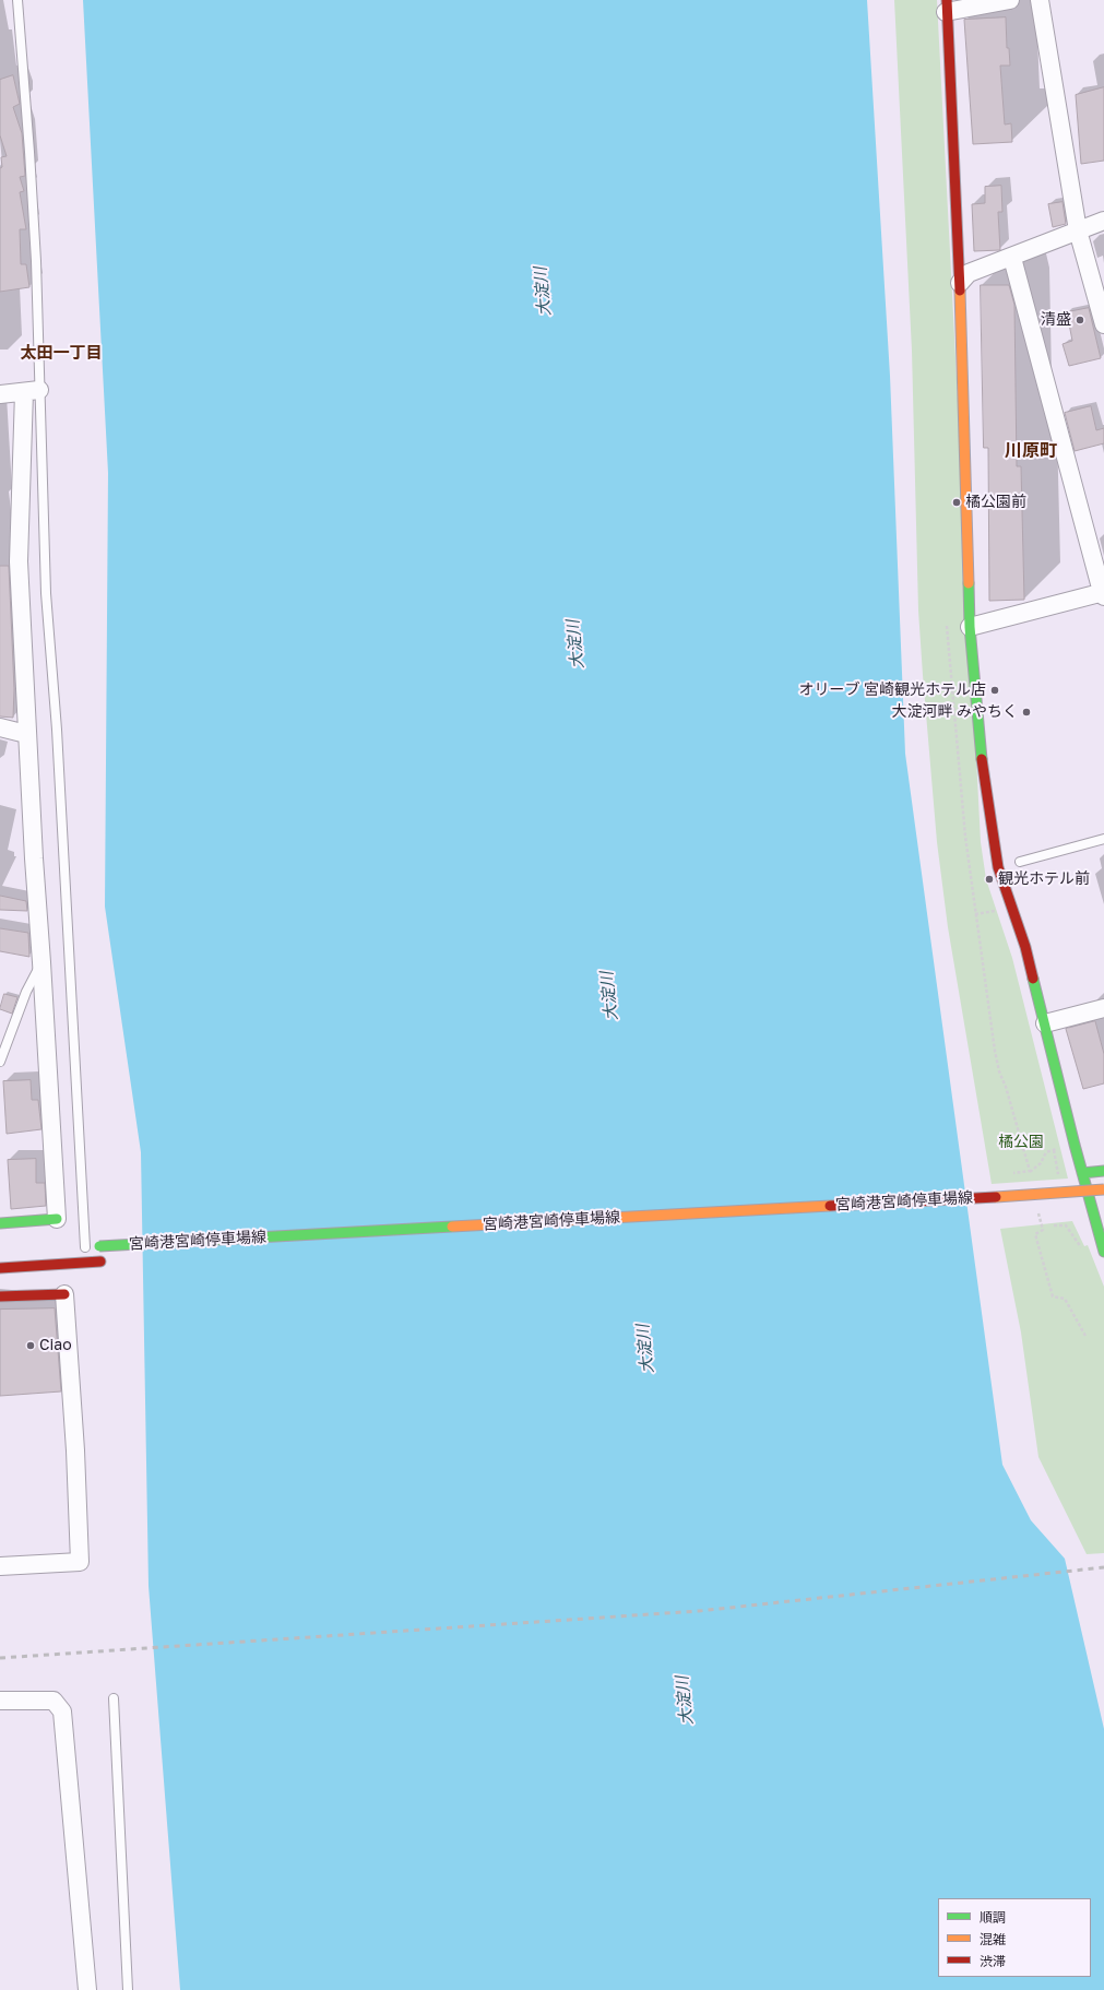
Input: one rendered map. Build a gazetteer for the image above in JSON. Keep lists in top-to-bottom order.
{
  "streets": {
    "street": ["宮崎港宮崎停車場線"]
  },
  "districts": ["太田一丁目", "川原町"],
  "water": ["大淀川"],
  "parks": ["橘公園"],
  "places": [
    "清盛",
    "橘公園前",
    "オリーブ 宮崎観光ホテル店",
    "大淀河畔 みやちく",
    "観光ホテル前",
    "Ciao"
  ],
  "legend": ["順調", "混雑", "渋滞"]
}
